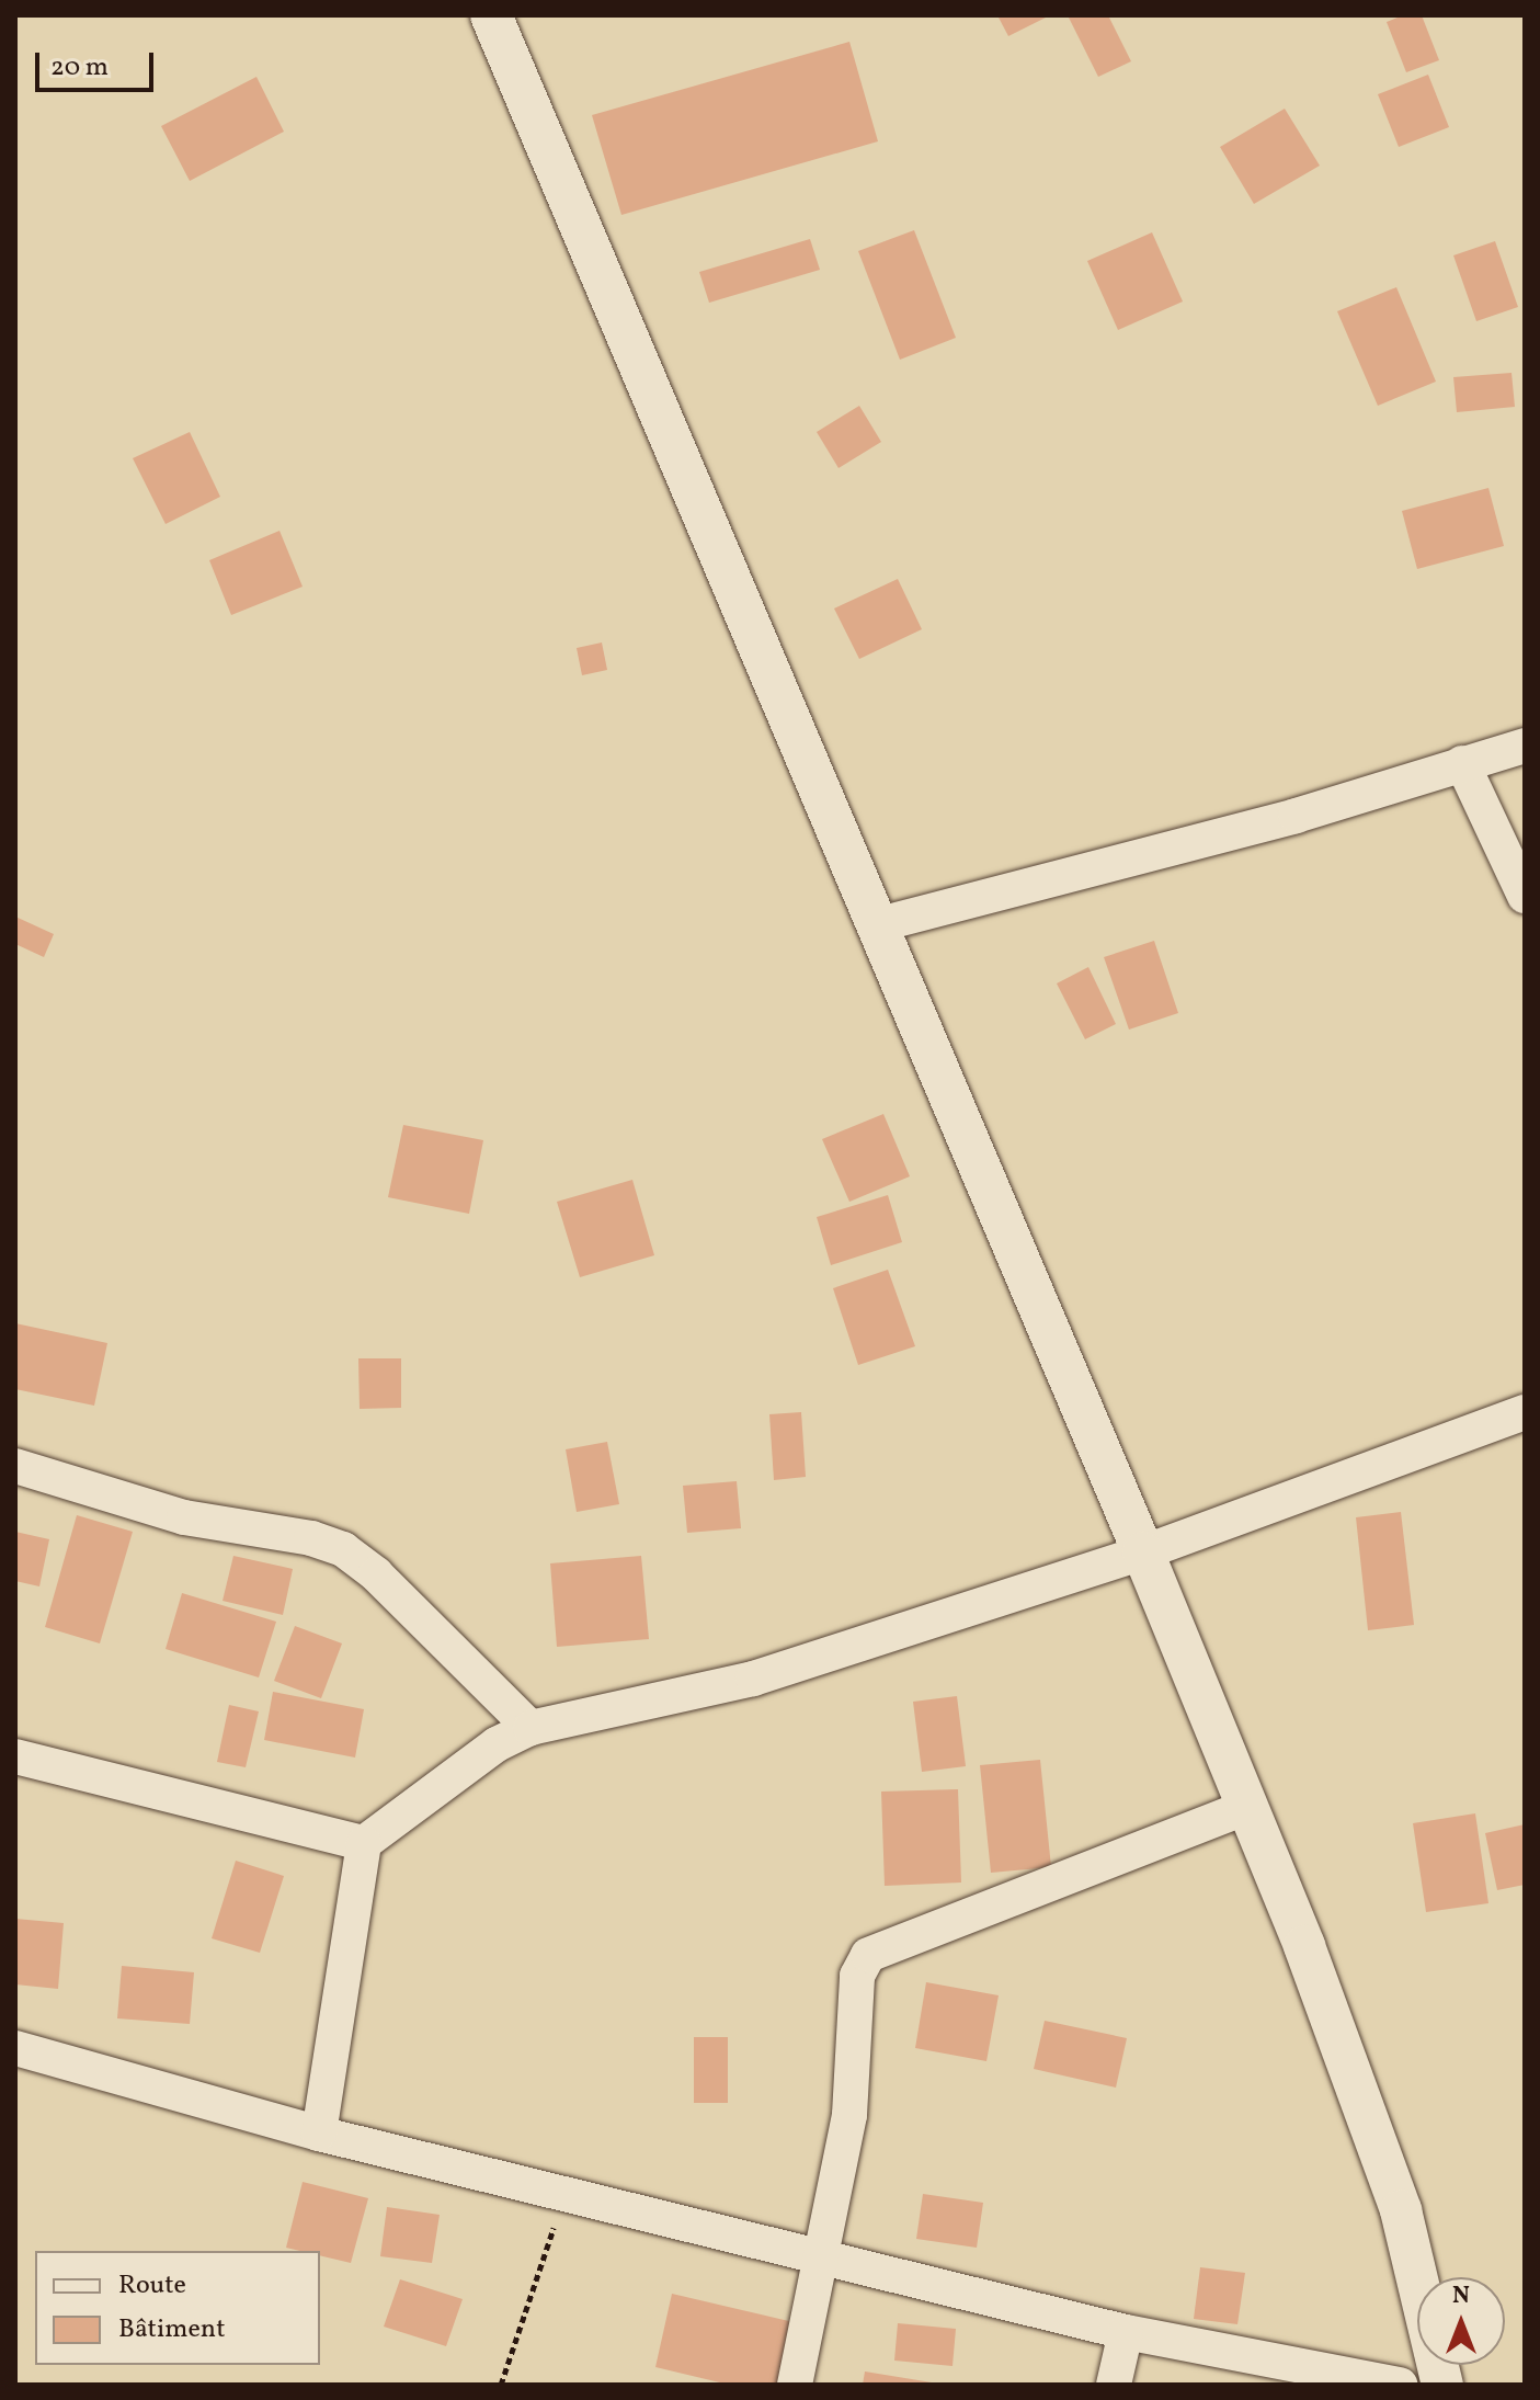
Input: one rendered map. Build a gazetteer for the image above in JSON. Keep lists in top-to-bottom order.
{
  "legend": ["Route", "Bâtiment"],
  "scale_bar": "20 m",
  "north": "top"
}
